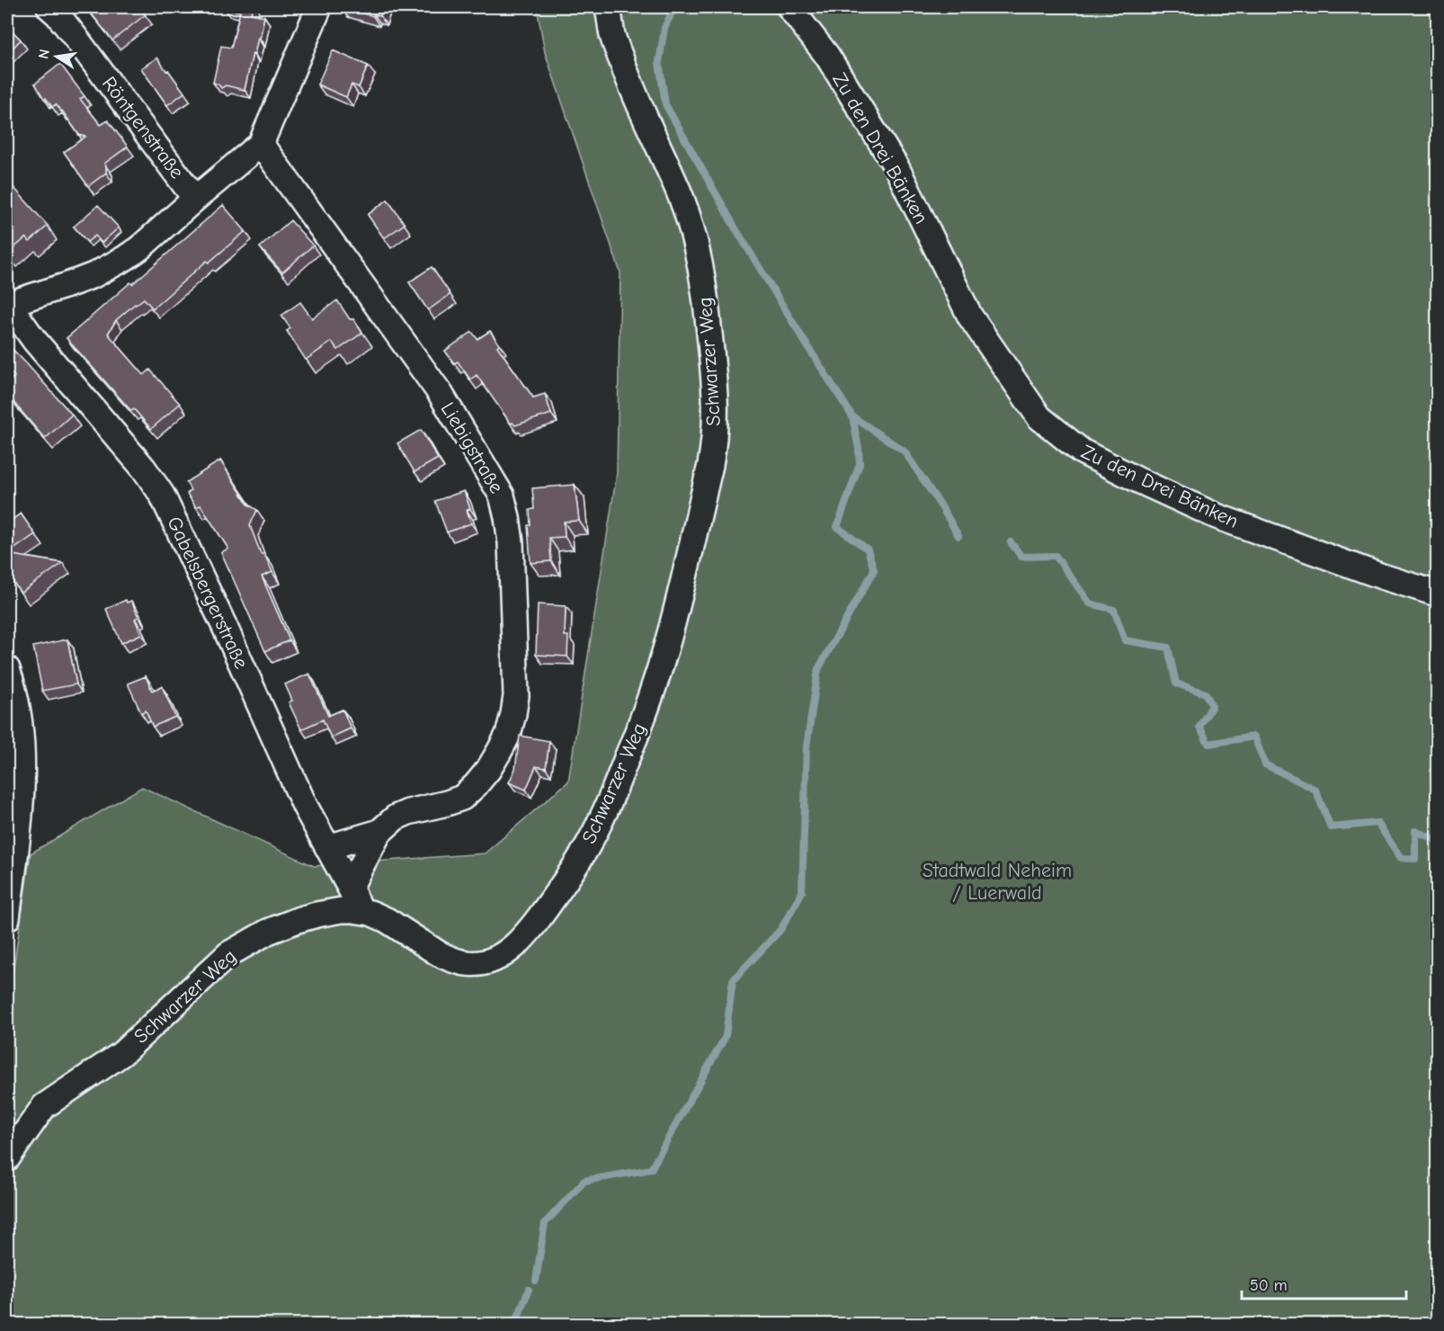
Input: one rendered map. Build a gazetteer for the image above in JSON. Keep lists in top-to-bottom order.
{
  "streets": {
    "street": [
      "Röntgenstraße",
      "Zu den Drei Bänken",
      "Schwarzer Weg",
      "Liebigstraße",
      "Gabelsbergerstraße"
    ]
  },
  "crossings": [
    ["Schwarzer Weg", "Gabelsbergerstraße"],
    ["Liebigstraße", "Gabelsbergerstraße"]
  ],
  "parks": ["Stadtwald Neheim / Luerwald"],
  "scale_bar": "50 m",
  "north": "left"
}
